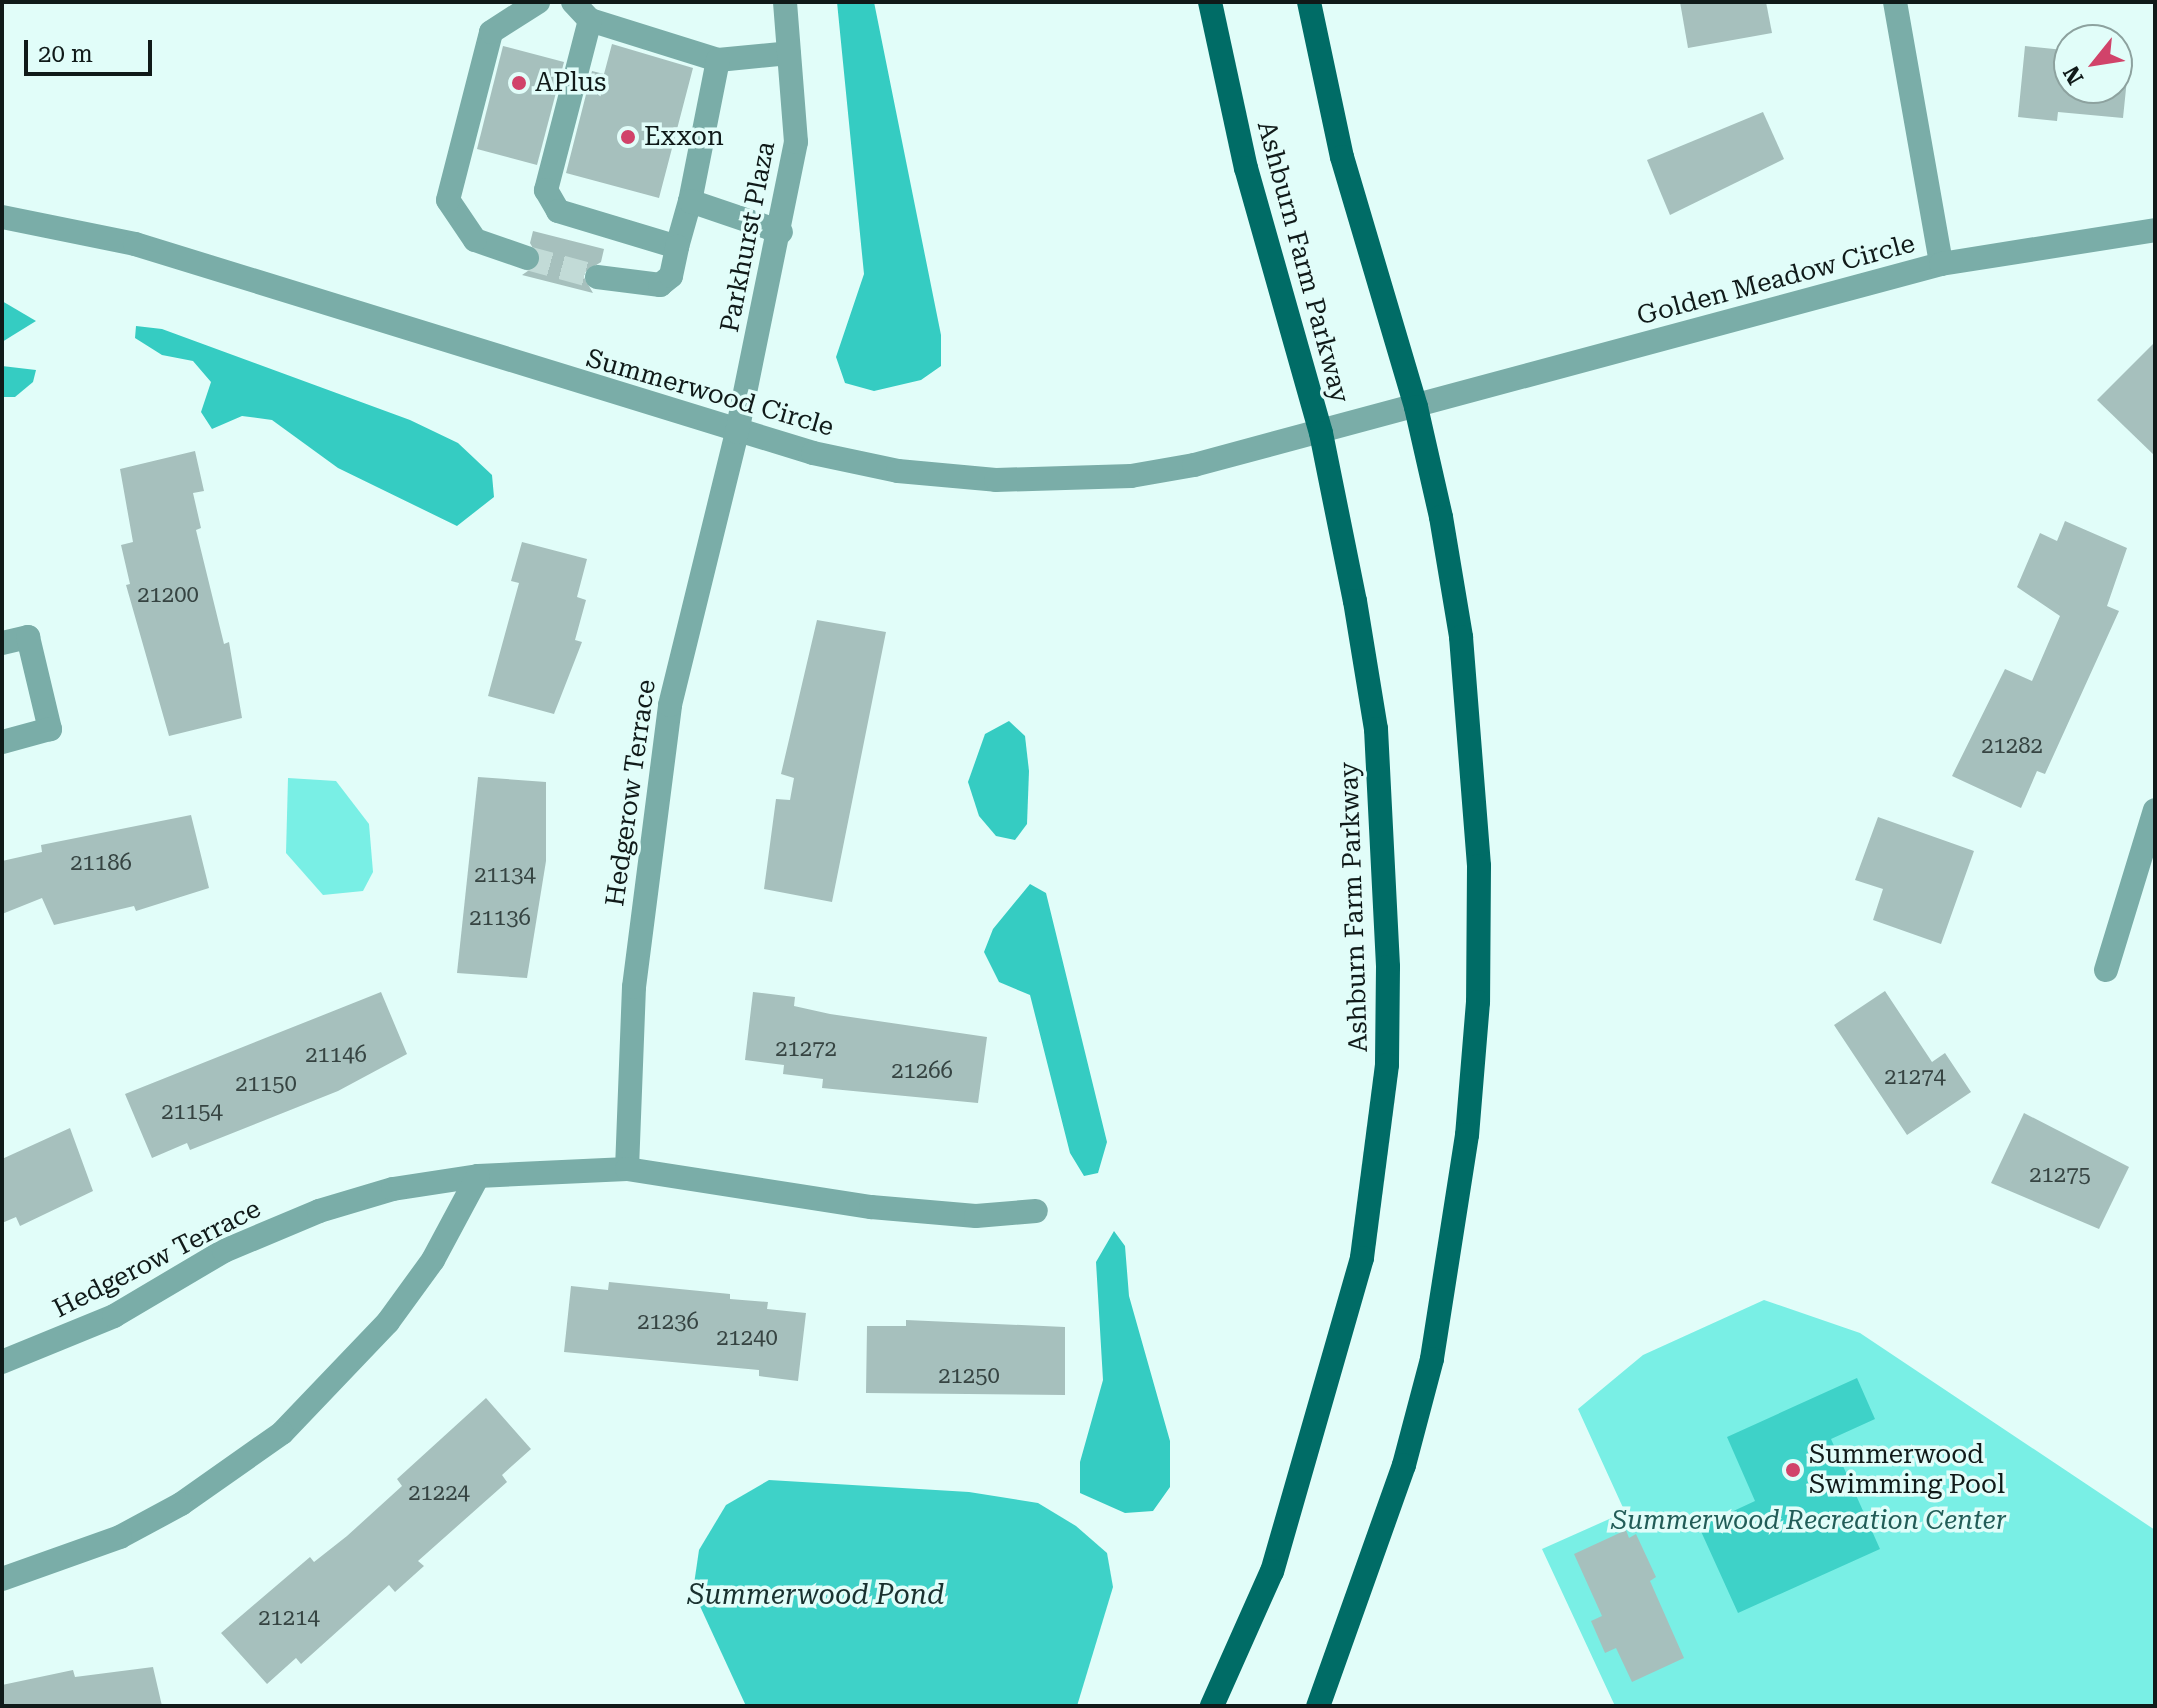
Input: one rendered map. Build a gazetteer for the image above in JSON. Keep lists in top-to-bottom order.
{
  "streets": {
    "main road": ["Ashburn Farm Parkway"],
    "street": [
      "Parkhurst Plaza",
      "Golden Meadow Circle",
      "Summerwood Circle",
      "Hedgerow Terrace"
    ]
  },
  "crossings": [
    ["Parkhurst Plaza", "Summerwood Circle"],
    ["Parkhurst Plaza", "Hedgerow Terrace"],
    ["Ashburn Farm Parkway", "Summerwood Circle"],
    ["Golden Meadow Circle", "Summerwood Circle"],
    ["Summerwood Circle", "Hedgerow Terrace"]
  ],
  "water": ["Summerwood Pond"],
  "parks": ["Summerwood Recreation Center"],
  "places": ["APlus", "Exxon", "Summerwood Swimming Pool"],
  "house_numbers": [
    "21200",
    "21282",
    "21186",
    "21134",
    "21136",
    "21272",
    "21146",
    "21266",
    "21274",
    "21150",
    "21154",
    "21275",
    "21236",
    "21240",
    "21250",
    "21224",
    "21214"
  ],
  "scale_bar": "20 m",
  "north": "bottom left"
}
